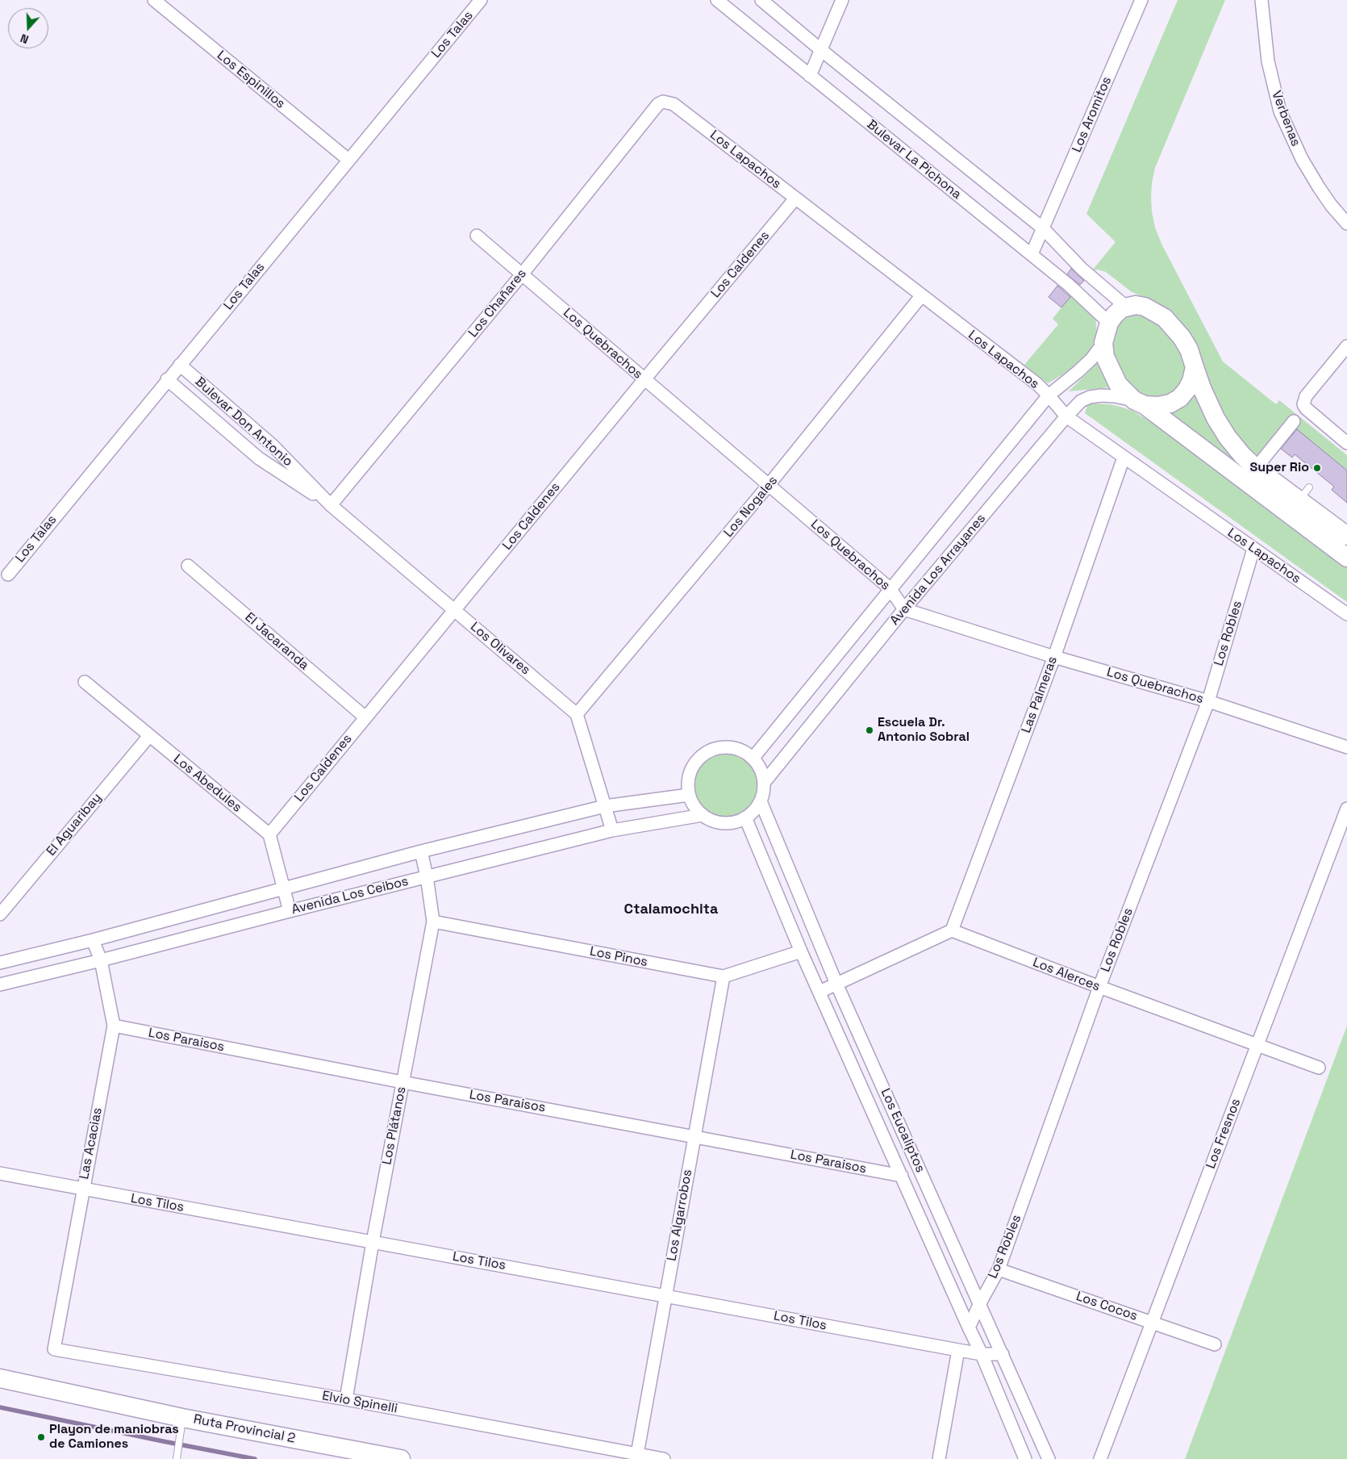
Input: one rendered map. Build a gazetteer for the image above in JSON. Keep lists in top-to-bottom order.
{
  "streets": {
    "main road": ["Ruta Provincial 2"],
    "street": [
      "Los Talas",
      "Los Espinillos",
      "Los Aromitos",
      "Verbenas",
      "Los Lapachos",
      "Bulevar La Pichona",
      "Los Caldenes",
      "Los Chañares",
      "Los Quebrachos",
      "Bulevar Don Antonio",
      "Los Nogales",
      "Avenida Los Arrayanes",
      "Los Robles",
      "El Jacaranda",
      "Los Olivares",
      "Las Palmeras",
      "Los Abedules",
      "El Aguaribay",
      "Avenida Los Ceibos",
      "Los Pinos",
      "Los Alerces",
      "Los Paraisos",
      "Los Plátanos",
      "Los Eucaliptos",
      "Los Fresnos",
      "Las Acacias",
      "Los Tilos",
      "Los Algarrobos",
      "Los Cocos",
      "Elvio Spinelli"
    ]
  },
  "crossings": [
    ["Los Talas", "Los Espinillos"],
    ["Los Talas", "Bulevar Don Antonio"],
    ["Los Aromitos", "Bulevar La Pichona"],
    ["Los Lapachos", "Los Caldenes"],
    ["Los Lapachos", "Los Chañares"],
    ["Los Lapachos", "Los Nogales"],
    ["Los Lapachos", "Avenida Los Arrayanes"],
    ["Los Lapachos", "Los Robles"],
    ["Los Lapachos", "Las Palmeras"],
    ["Bulevar La Pichona", "Avenida Los Arrayanes"],
    ["Los Caldenes", "Los Quebrachos"],
    ["Los Caldenes", "El Jacaranda"],
    ["Los Caldenes", "Los Olivares"],
    ["Los Caldenes", "Los Abedules"],
    ["Los Chañares", "Los Quebrachos"],
    ["Los Chañares", "Bulevar Don Antonio"],
    ["Los Chañares", "Los Olivares"],
    ["Los Quebrachos", "Los Nogales"],
    ["Los Quebrachos", "Avenida Los Arrayanes"],
    ["Los Quebrachos", "Los Robles"],
    ["Los Quebrachos", "Las Palmeras"],
    ["Bulevar Don Antonio", "Los Olivares"],
    ["Los Nogales", "Los Olivares"],
    ["Avenida Los Arrayanes", "Avenida Los Ceibos"],
    ["Avenida Los Arrayanes", "Los Eucaliptos"],
    ["Los Robles", "Los Alerces"],
    ["Los Robles", "Los Eucaliptos"],
    ["Los Robles", "Los Cocos"],
    ["Las Palmeras", "Los Alerces"],
    ["Los Abedules", "El Aguaribay"],
    ["Avenida Los Ceibos", "Los Plátanos"],
    ["Avenida Los Ceibos", "Los Eucaliptos"],
    ["Avenida Los Ceibos", "Las Acacias"],
    ["Los Pinos", "Los Plátanos"],
    ["Los Pinos", "Los Eucaliptos"],
    ["Los Pinos", "Los Algarrobos"],
    ["Los Alerces", "Los Fresnos"],
    ["Los Paraisos", "Los Plátanos"],
    ["Los Paraisos", "Los Eucaliptos"],
    ["Los Paraisos", "Las Acacias"],
    ["Los Paraisos", "Los Algarrobos"],
    ["Los Plátanos", "Los Tilos"],
    ["Los Plátanos", "Elvio Spinelli"],
    ["Los Fresnos", "Los Cocos"],
    ["Las Acacias", "Los Tilos"],
    ["Las Acacias", "Elvio Spinelli"],
    ["Los Tilos", "Los Algarrobos"],
    ["Los Algarrobos", "Elvio Spinelli"]
  ],
  "districts": ["Ctalamochita"],
  "places": ["Super Rio", "Escuela Dr. Antonio Sobral", "Playon de maniobras de Camiones"],
  "north": "bottom"
}
